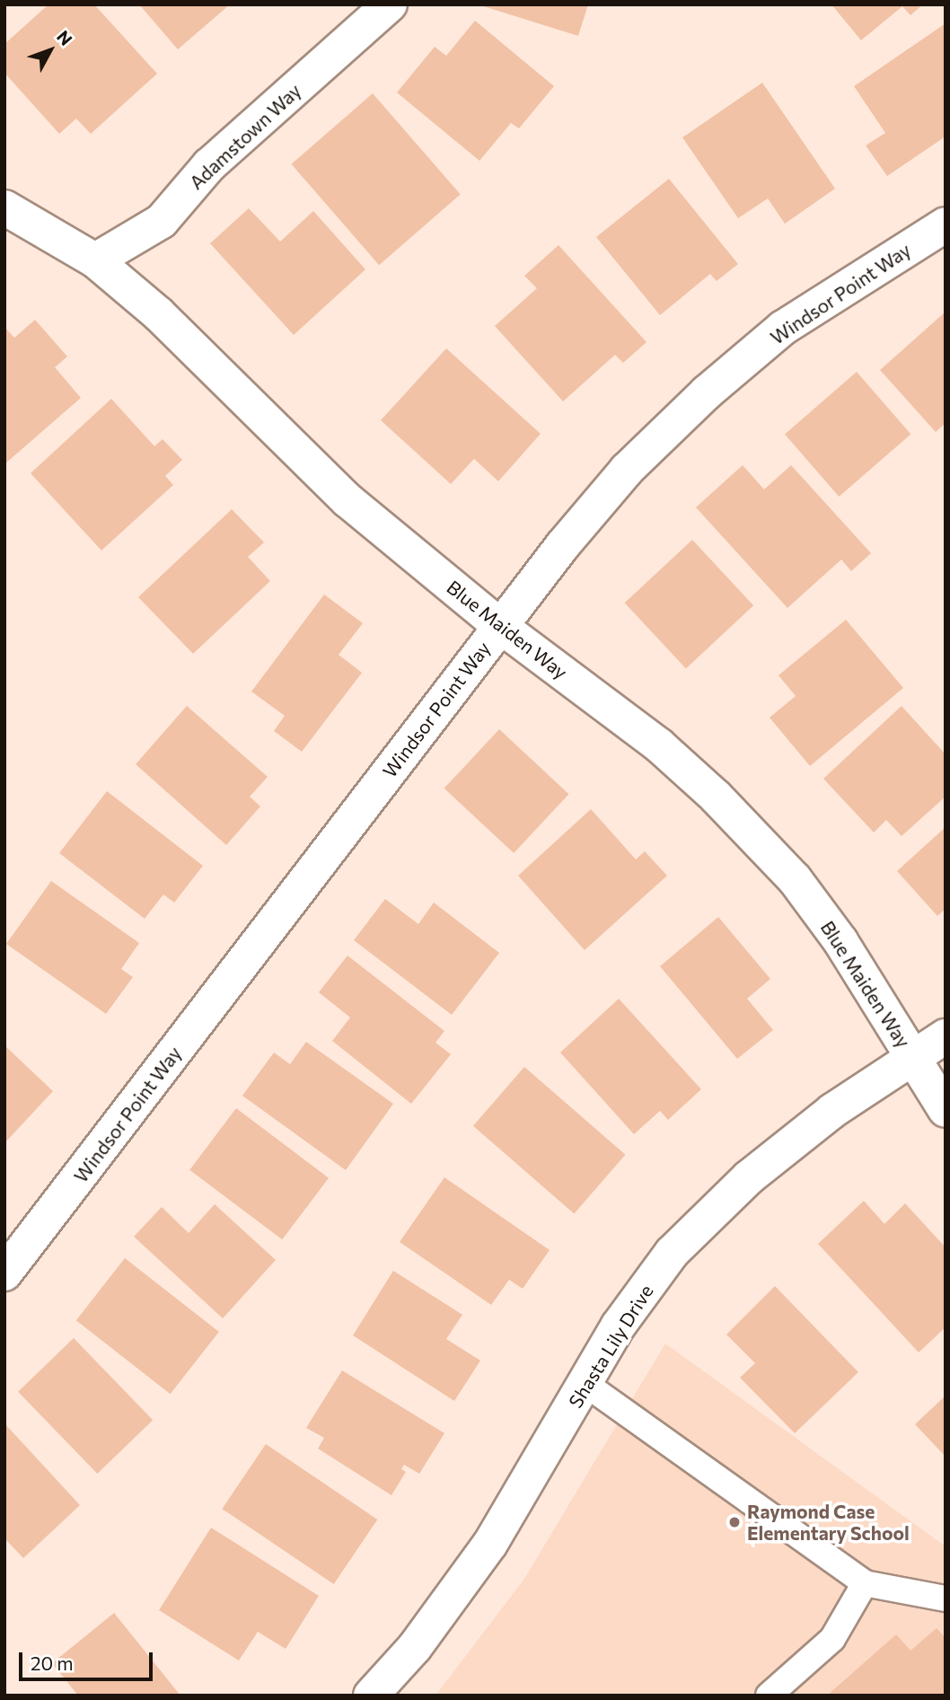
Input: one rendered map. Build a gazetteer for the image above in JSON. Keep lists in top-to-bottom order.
{
  "streets": {
    "street": [
      "Adamstown Way",
      "Windsor Point Way",
      "Blue Maiden Way",
      "Shasta Lily Drive"
    ]
  },
  "crossings": [
    ["Adamstown Way", "Blue Maiden Way"],
    ["Windsor Point Way", "Blue Maiden Way"],
    ["Blue Maiden Way", "Shasta Lily Drive"]
  ],
  "places": ["Raymond Case Elementary School"],
  "scale_bar": "20 m",
  "north": "top right"
}
